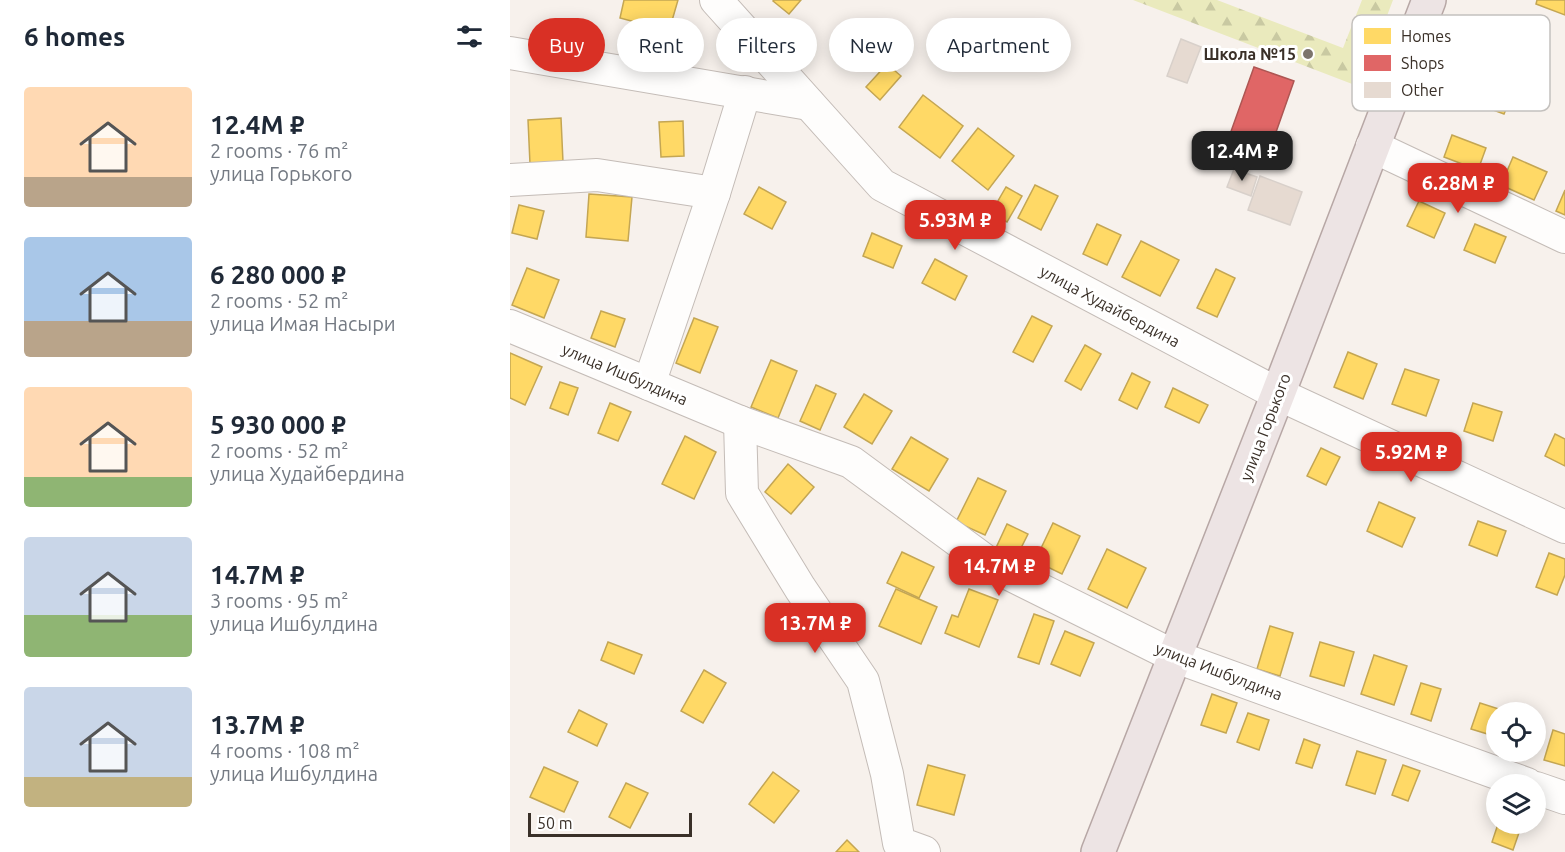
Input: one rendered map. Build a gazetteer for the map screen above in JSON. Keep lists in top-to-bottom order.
{
  "streets": {
    "main road": ["улица Горького"],
    "street": ["улица Худайбердина", "улица Ишбулдина"]
  },
  "crossings": [
    ["улица Худайбердина", "улица Горького"],
    ["улица Ишбулдина", "улица Горького"]
  ],
  "places": ["Школа №15"],
  "legend": ["Homes", "Shops", "Other"],
  "scale_bar": "50 m",
  "page": {
    "heading": "6 homes",
    "chip": [
      "Buy",
      "Rent",
      "Filters",
      "New",
      "Apartment"
    ],
    "list": [
      {
        "name": "12.4M ₽",
        "note": "2 rooms · 76 m² · улица Горького"
      },
      {
        "name": "6 280 000 ₽",
        "note": "2 rooms · 52 m² · улица Имая Насыри"
      },
      {
        "name": "5 930 000 ₽",
        "note": "2 rooms · 52 m² · улица Худайбердина"
      },
      {
        "name": "14.7M ₽",
        "note": "3 rooms · 95 m² · улица Ишбулдина"
      },
      {
        "name": "13.7M ₽",
        "note": "4 rooms · 108 m² · улица Ишбулдина"
      }
    ],
    "price": [
      "12.4M ₽",
      "6.28M ₽",
      "5.93M ₽",
      "5.92M ₽",
      "14.7M ₽",
      "13.7M ₽"
    ],
    "scale": "50 m"
  }
}
